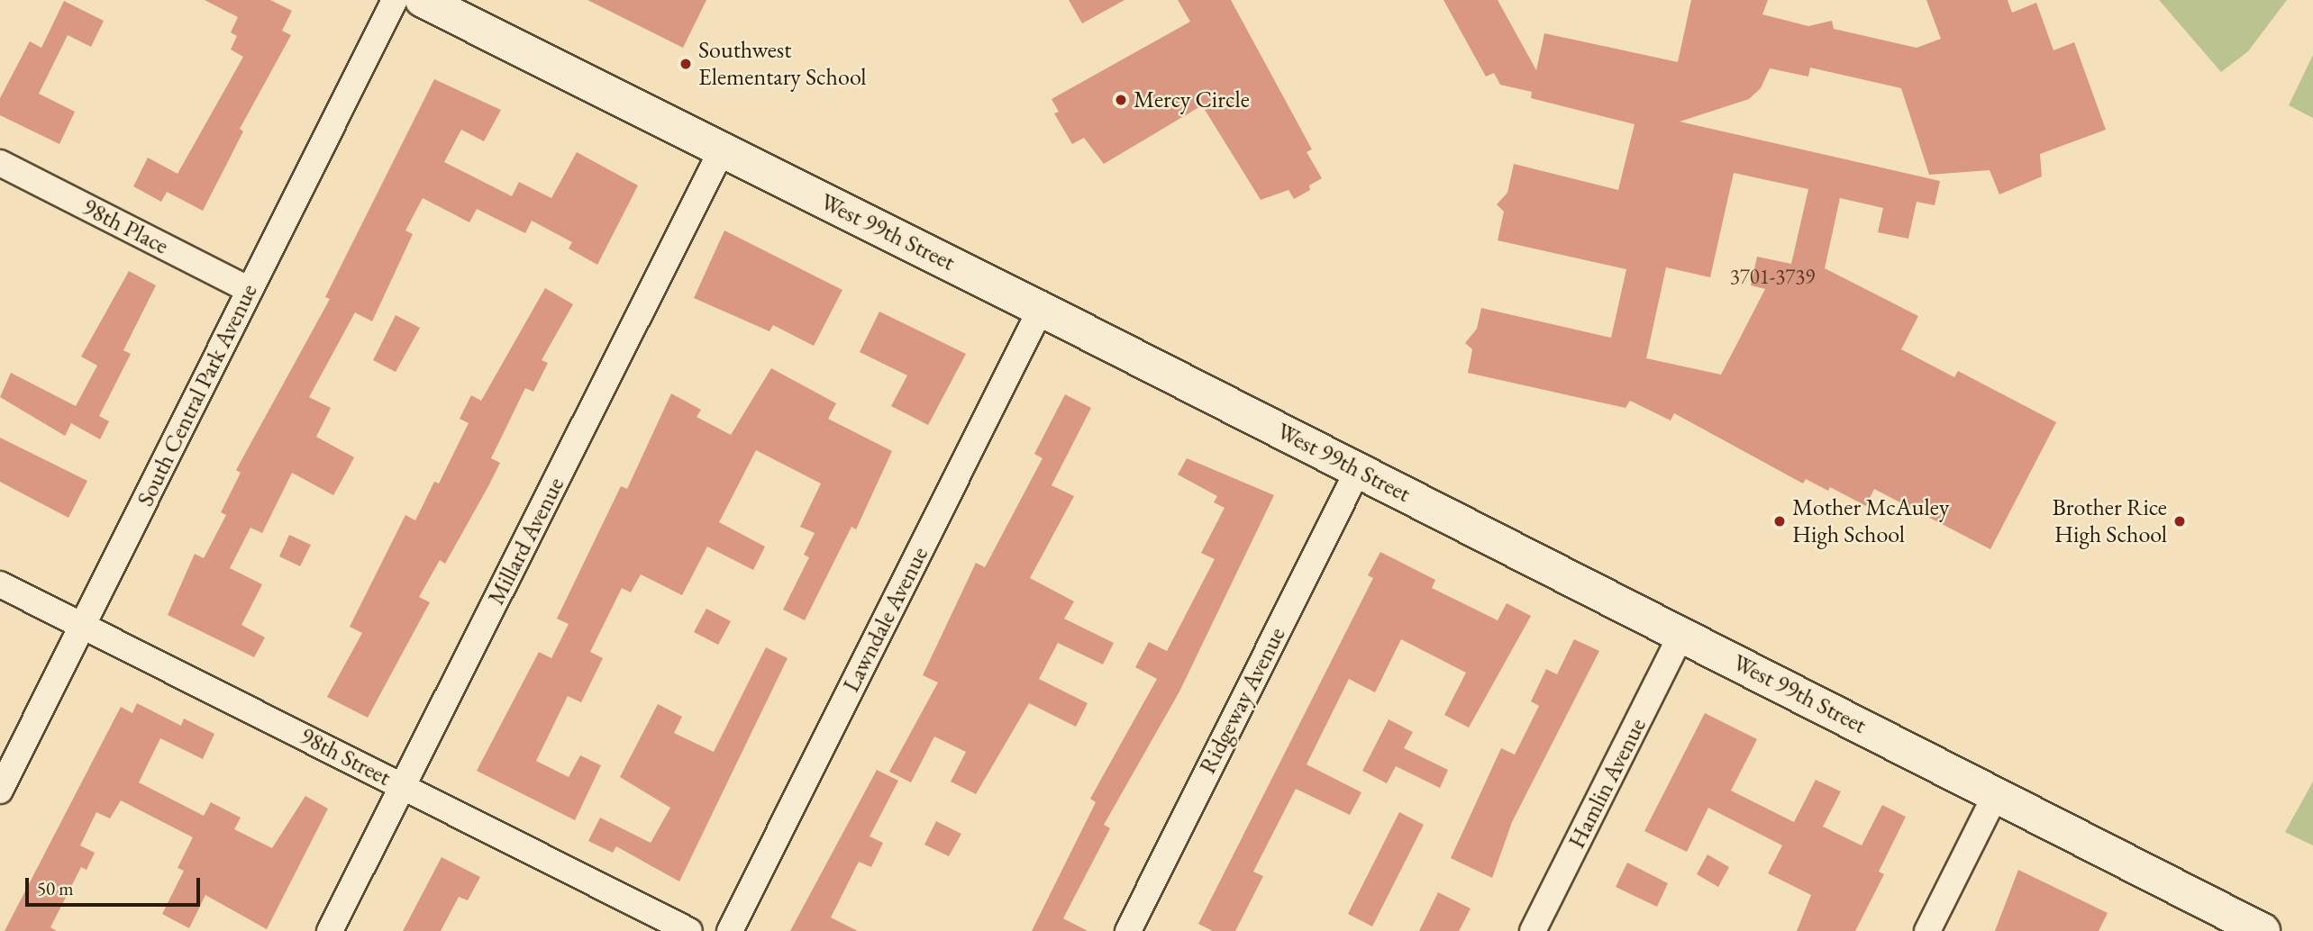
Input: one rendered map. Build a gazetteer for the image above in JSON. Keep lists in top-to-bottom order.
{
  "streets": {
    "street": [
      "98th Place",
      "West 99th Street",
      "South Central Park Avenue",
      "Millard Avenue",
      "Lawndale Avenue",
      "Ridgeway Avenue",
      "98th Street",
      "Hamlin Avenue"
    ]
  },
  "crossings": [
    ["98th Place", "South Central Park Avenue"],
    ["West 99th Street", "Millard Avenue"],
    ["West 99th Street", "Lawndale Avenue"],
    ["West 99th Street", "Ridgeway Avenue"],
    ["West 99th Street", "Hamlin Avenue"],
    ["South Central Park Avenue", "98th Street"],
    ["Millard Avenue", "98th Street"]
  ],
  "places": [
    "Southwest Elementary School",
    "Mercy Circle",
    "Mother McAuley High School",
    "Brother Rice High School"
  ],
  "house_numbers": ["3701-3739"],
  "scale_bar": "50 m"
}
